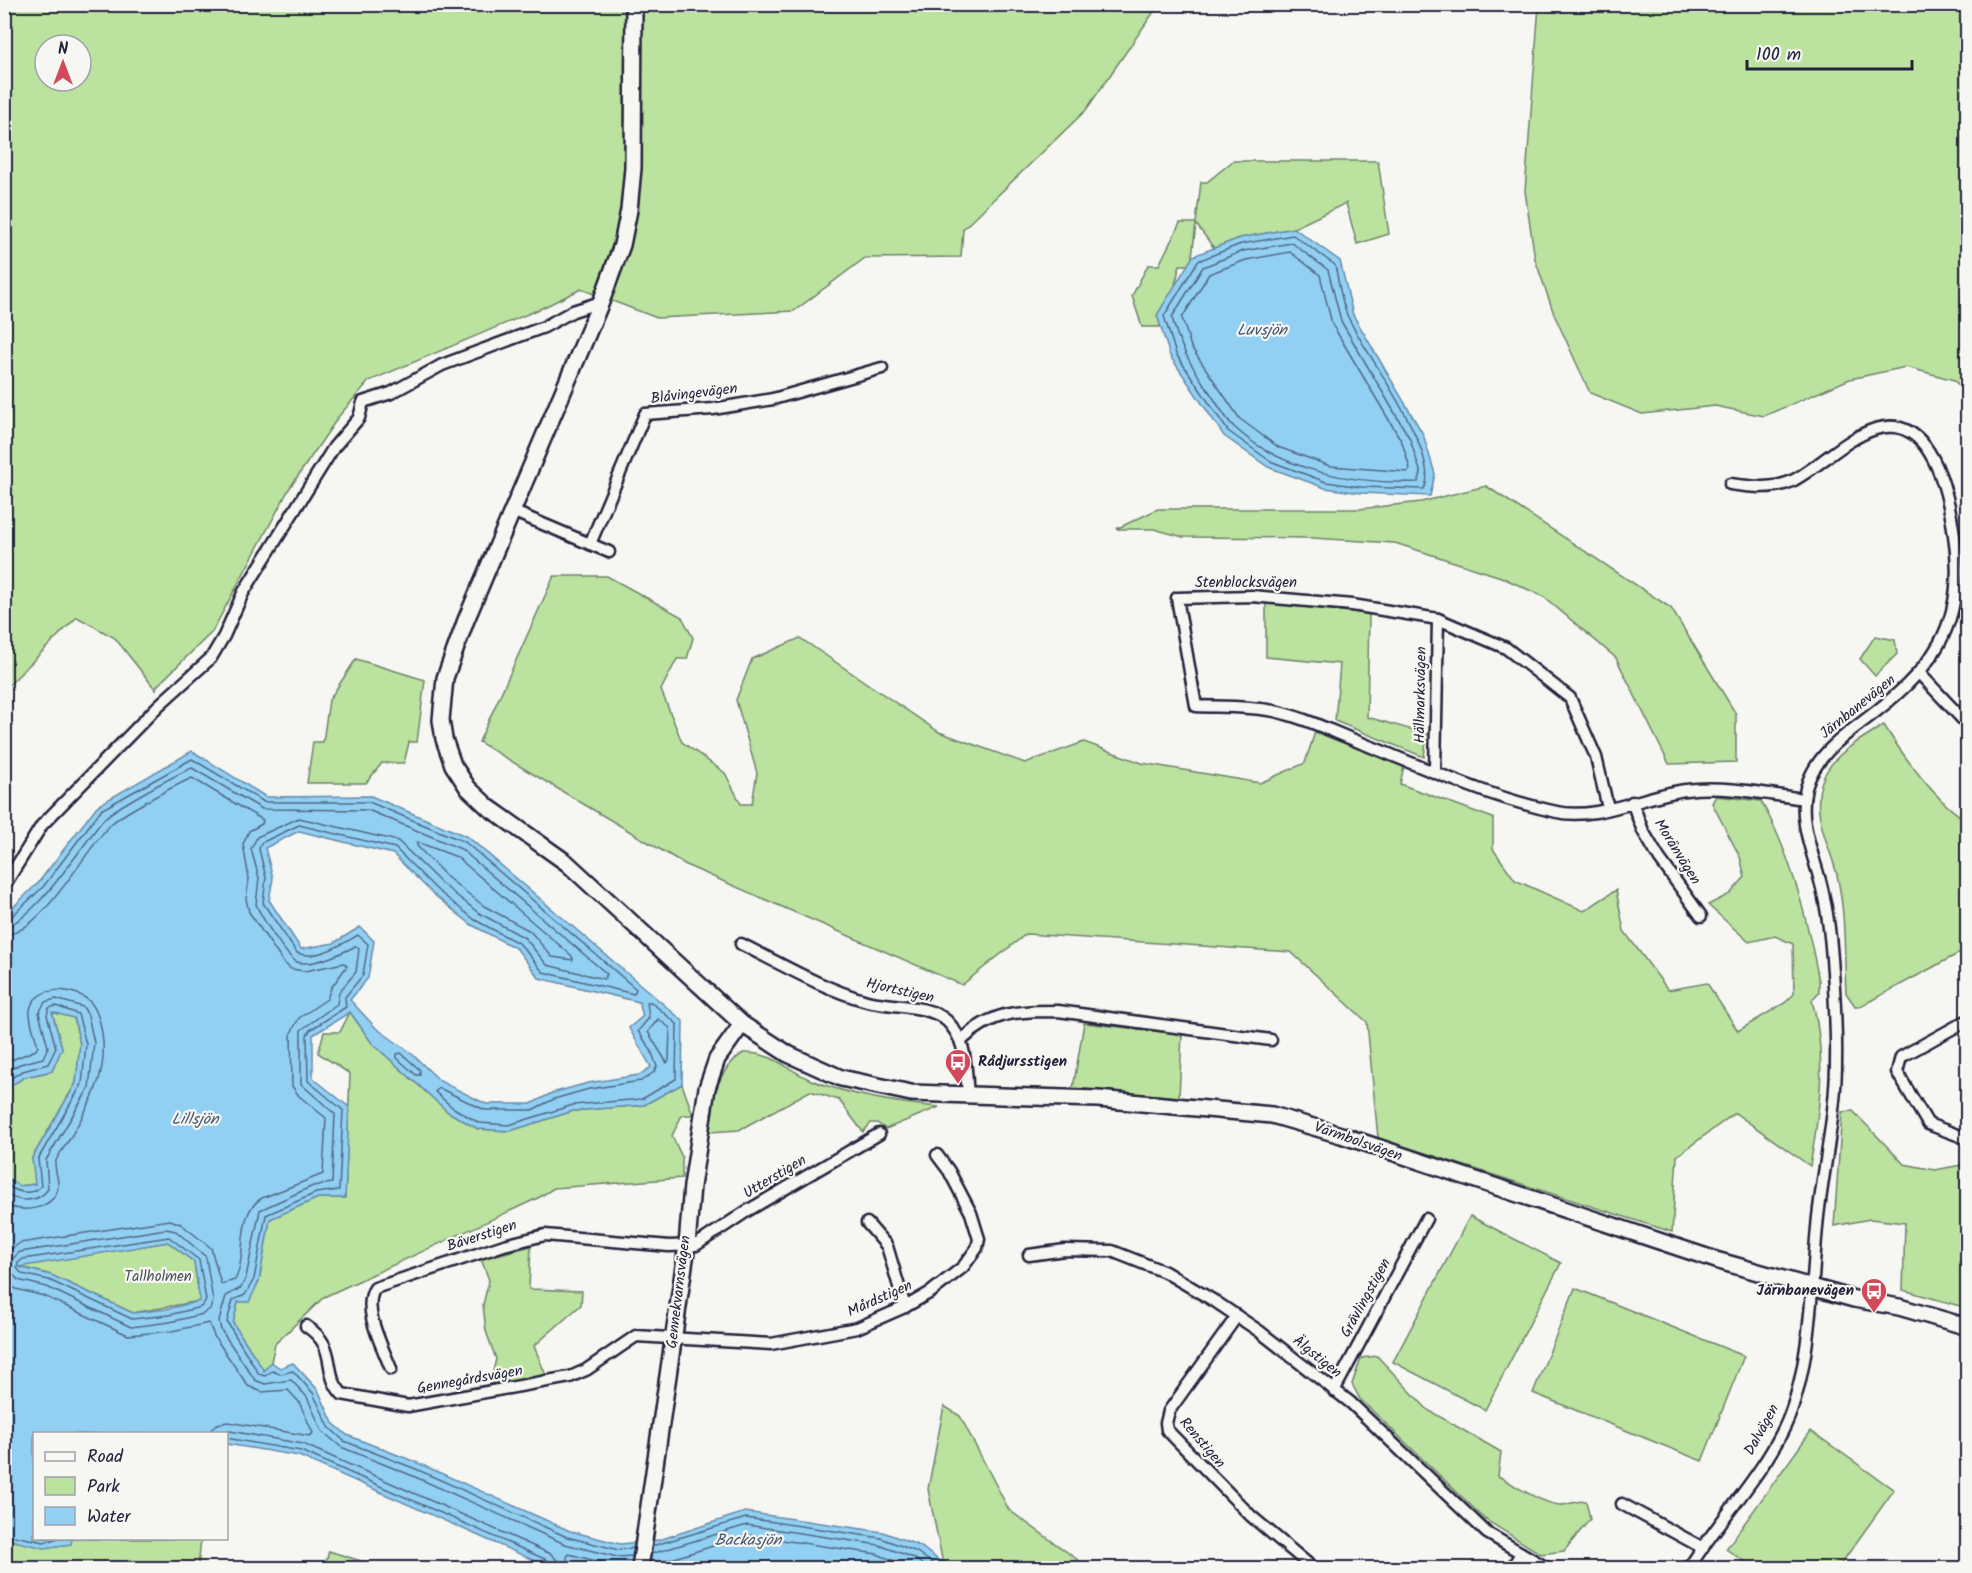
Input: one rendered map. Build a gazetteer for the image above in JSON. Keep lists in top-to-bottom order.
{
  "streets": {
    "street": [
      "Blåvingevägen",
      "Stenblocksvägen",
      "Hällmarksvägen",
      "Järnbanevägen",
      "Moränvägen",
      "Hjortstigen",
      "Värmbolsvägen",
      "Utterstigen",
      "Bäverstigen",
      "Gennekvarnsvägen",
      "Grävlingstigen",
      "Mårdstigen",
      "Älgstigen",
      "Gennegårdsvägen",
      "Dalvägen",
      "Renstigen"
    ]
  },
  "crossings": [
    ["Stenblocksvägen", "Hällmarksvägen"],
    ["Stenblocksvägen", "Järnbanevägen"],
    ["Stenblocksvägen", "Moränvägen"],
    ["Järnbanevägen", "Värmbolsvägen"],
    ["Järnbanevägen", "Dalvägen"],
    ["Värmbolsvägen", "Gennekvarnsvägen"],
    ["Värmbolsvägen", "Dalvägen"],
    ["Utterstigen", "Bäverstigen"],
    ["Utterstigen", "Gennekvarnsvägen"],
    ["Bäverstigen", "Gennekvarnsvägen"],
    ["Gennekvarnsvägen", "Mårdstigen"],
    ["Gennekvarnsvägen", "Gennegårdsvägen"],
    ["Grävlingstigen", "Älgstigen"],
    ["Mårdstigen", "Gennegårdsvägen"],
    ["Älgstigen", "Renstigen"]
  ],
  "water": ["Luvsjön", "Lillsjön", "Backasjön"],
  "parks": ["Tallholmen"],
  "places": {
    "bus stop": ["Rådjursstigen", "Järnbanevägen"]
  },
  "legend": ["Road", "Park", "Water"],
  "scale_bar": "100 m",
  "north": "top"
}
